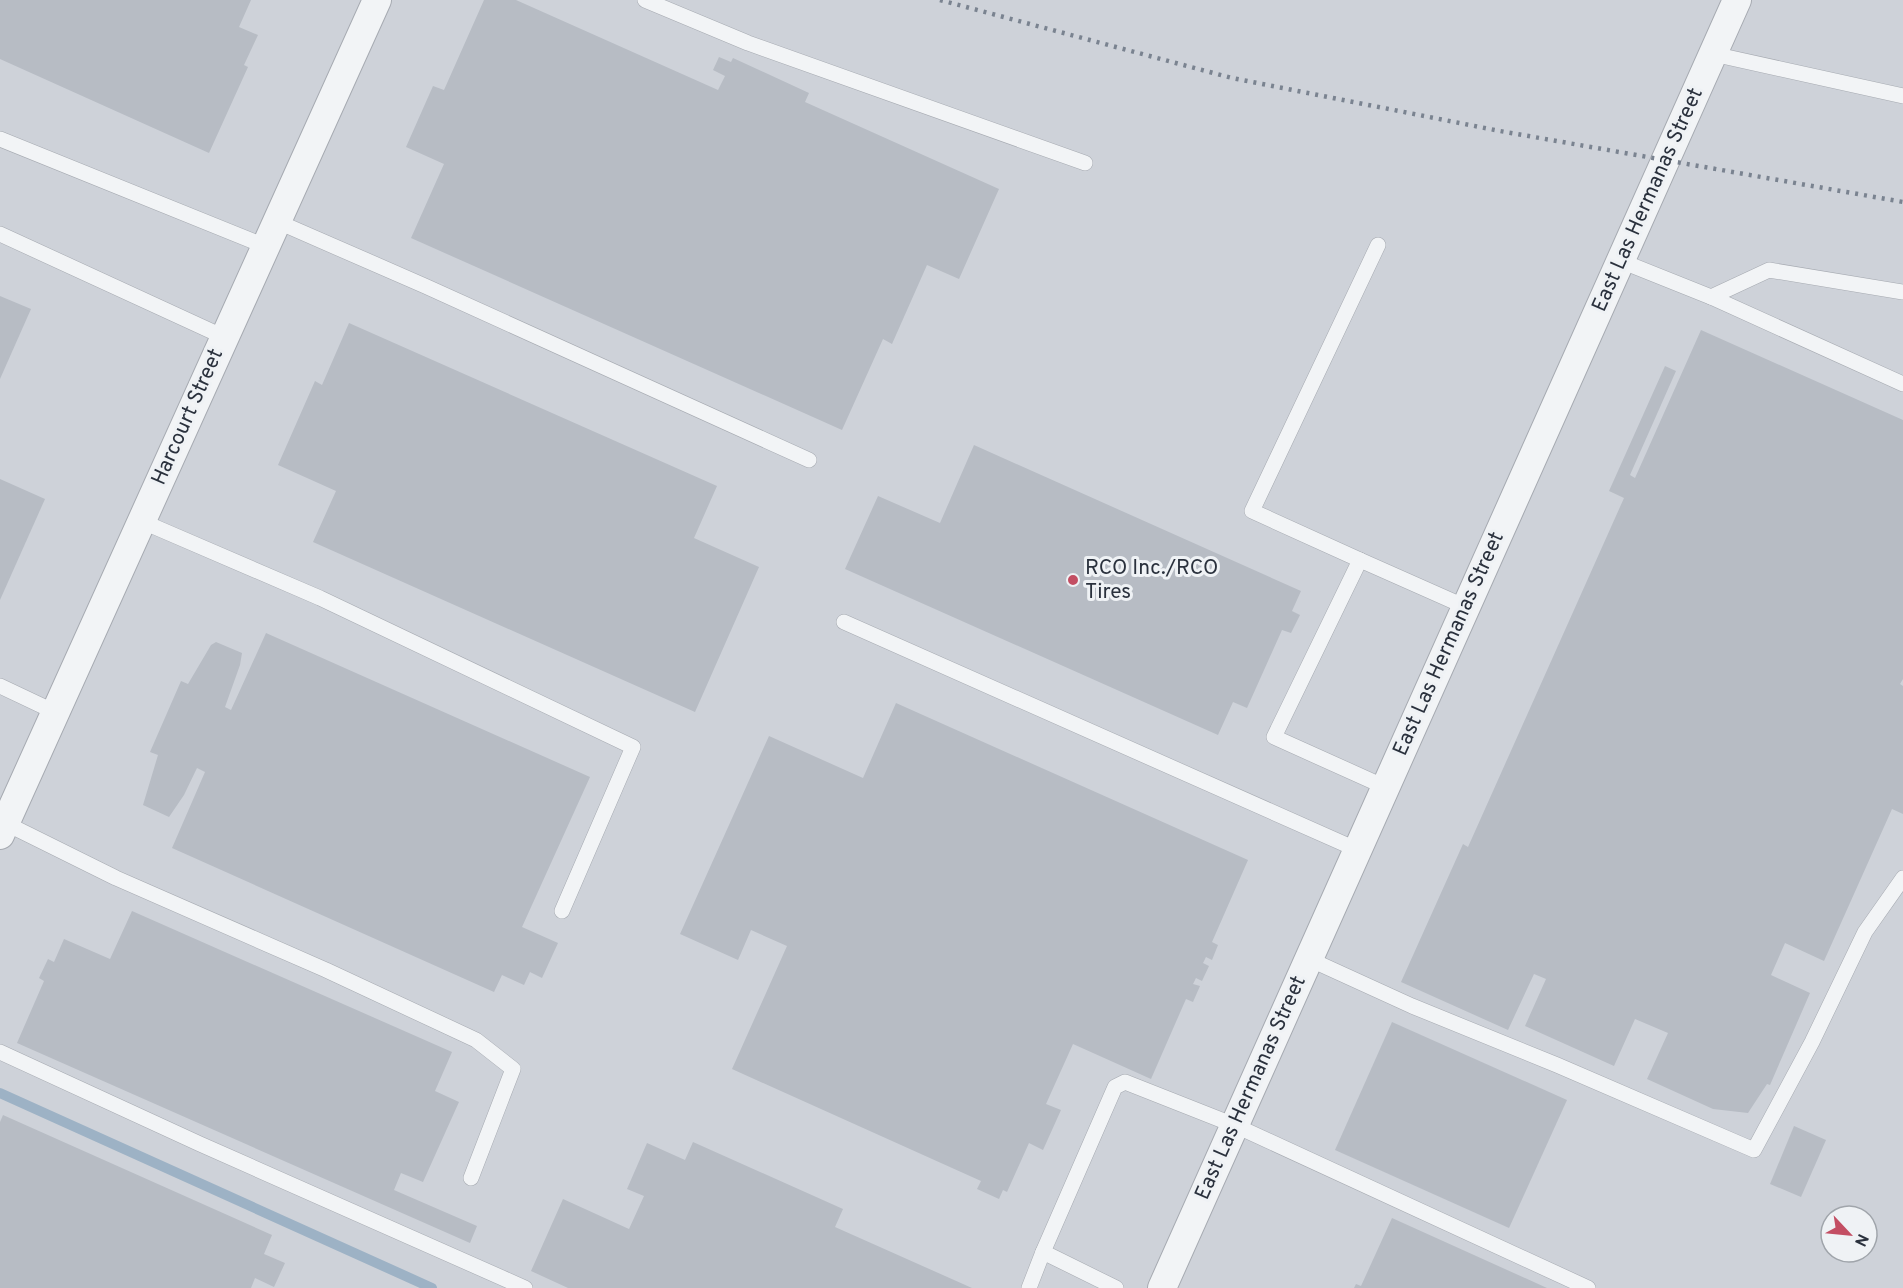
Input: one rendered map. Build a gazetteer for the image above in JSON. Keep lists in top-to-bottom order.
{
  "streets": {
    "street": ["East Las Hermanas Street", "Harcourt Street"]
  },
  "places": ["RCO Inc./RCO Tires"],
  "north": "bottom right"
}
